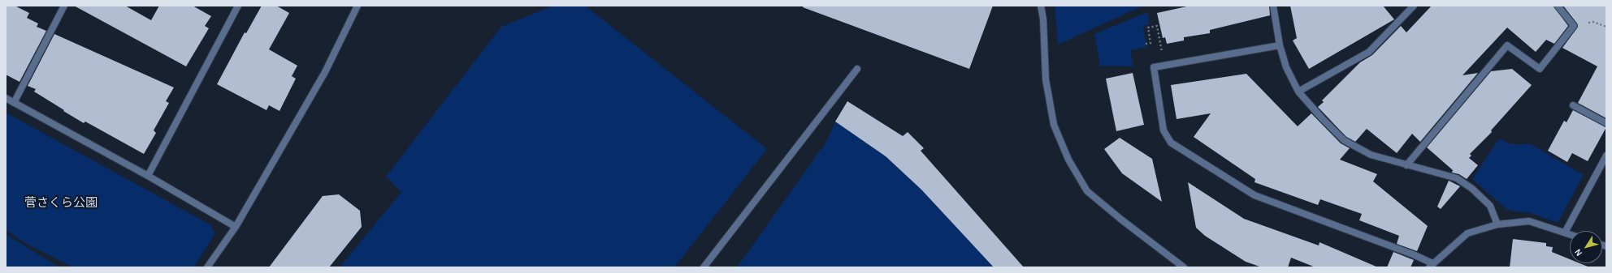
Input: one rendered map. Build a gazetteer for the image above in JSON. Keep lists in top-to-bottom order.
{
  "parks": ["菅さくら公園"],
  "north": "bottom left"
}
